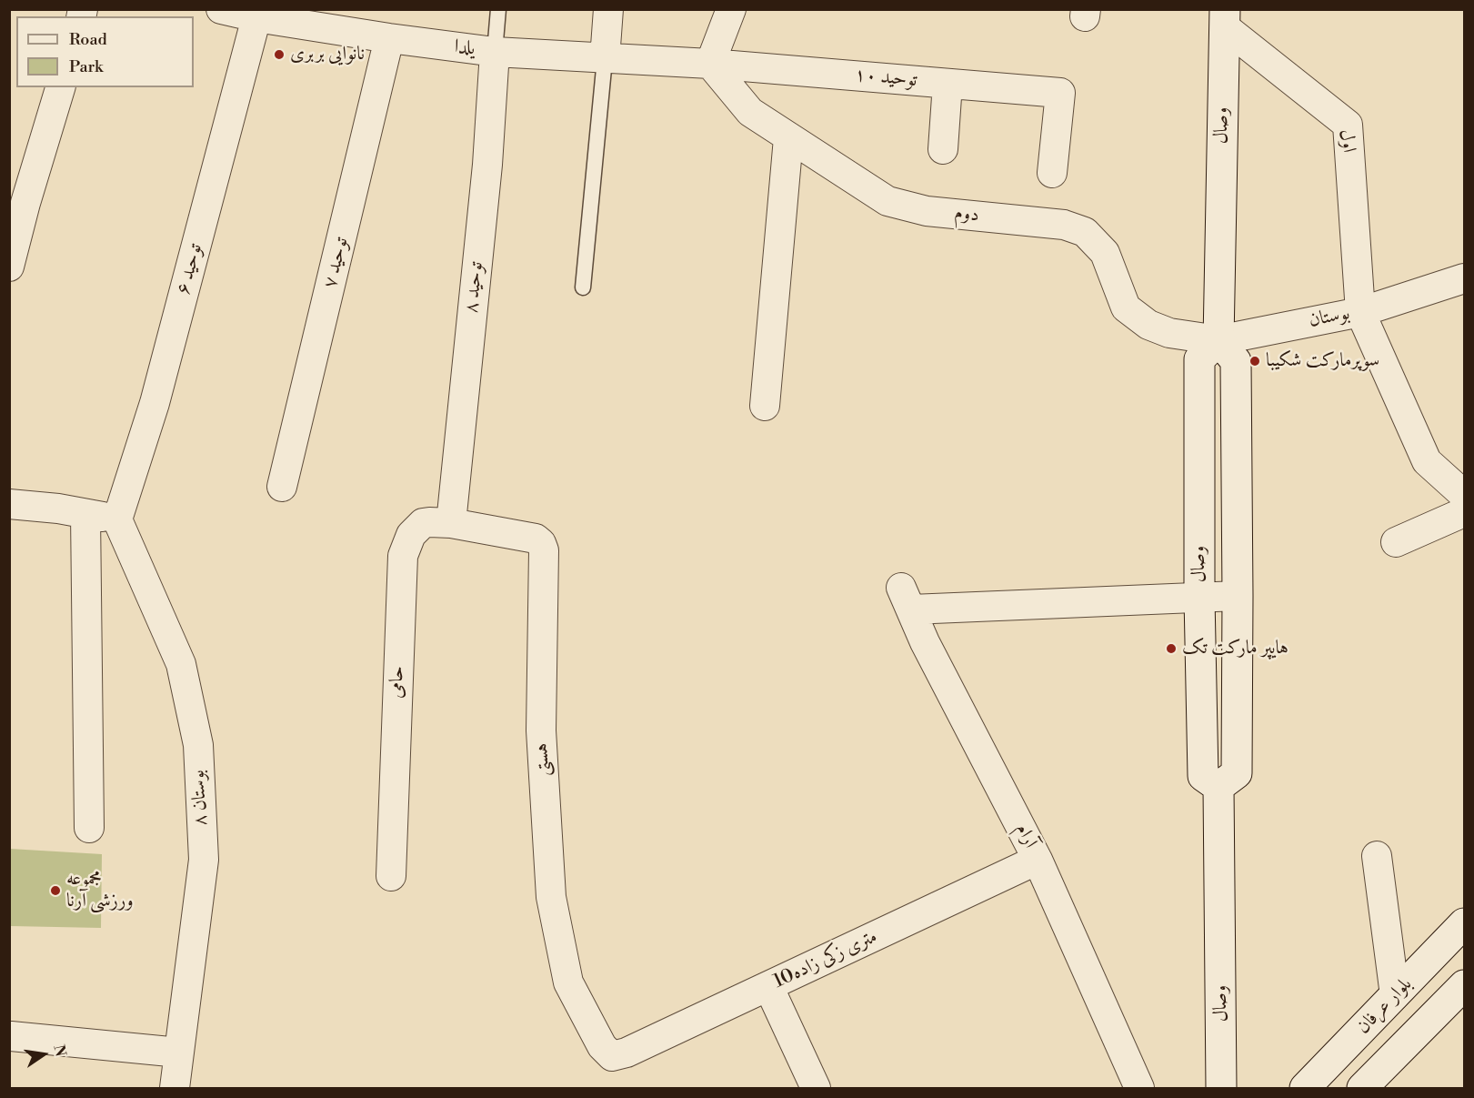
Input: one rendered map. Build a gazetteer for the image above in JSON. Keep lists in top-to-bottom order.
{
  "streets": {
    "main road": ["وصال", "بلوار عرفان"],
    "street": [
      "یلدا",
      "توحید ۱۰",
      "اول",
      "دوم",
      "توحید ۷",
      "توحید ۶",
      "توحید ۸",
      "بوستان",
      "حامی",
      "هستی",
      "بوستان ۸",
      "آرام",
      "10متری زکی زاده"
    ]
  },
  "crossings": [
    ["یلدا", "توحید ۱۰"],
    ["یلدا", "دوم"],
    ["یلدا", "توحید ۷"],
    ["یلدا", "توحید ۶"],
    ["یلدا", "توحید ۸"],
    ["توحید ۱۰", "دوم"],
    ["وصال", "اول"],
    ["وصال", "دوم"],
    ["وصال", "بوستان"],
    ["وصال", "آرام"],
    ["اول", "بوستان"],
    ["دوم", "بوستان"],
    ["توحید ۶", "بوستان ۸"],
    ["توحید ۸", "حامی"],
    ["توحید ۸", "هستی"],
    ["حامی", "هستی"],
    ["هستی", "10متری زکی زاده"],
    ["آرام", "10متری زکی زاده"]
  ],
  "places": [
    "نانوایی بربری",
    "سوپرمارکت شکیبا",
    "هایپر مارکت تک",
    "مجموعه ورزشی آرنا"
  ],
  "legend": ["Road", "Park"],
  "north": "right"
}
